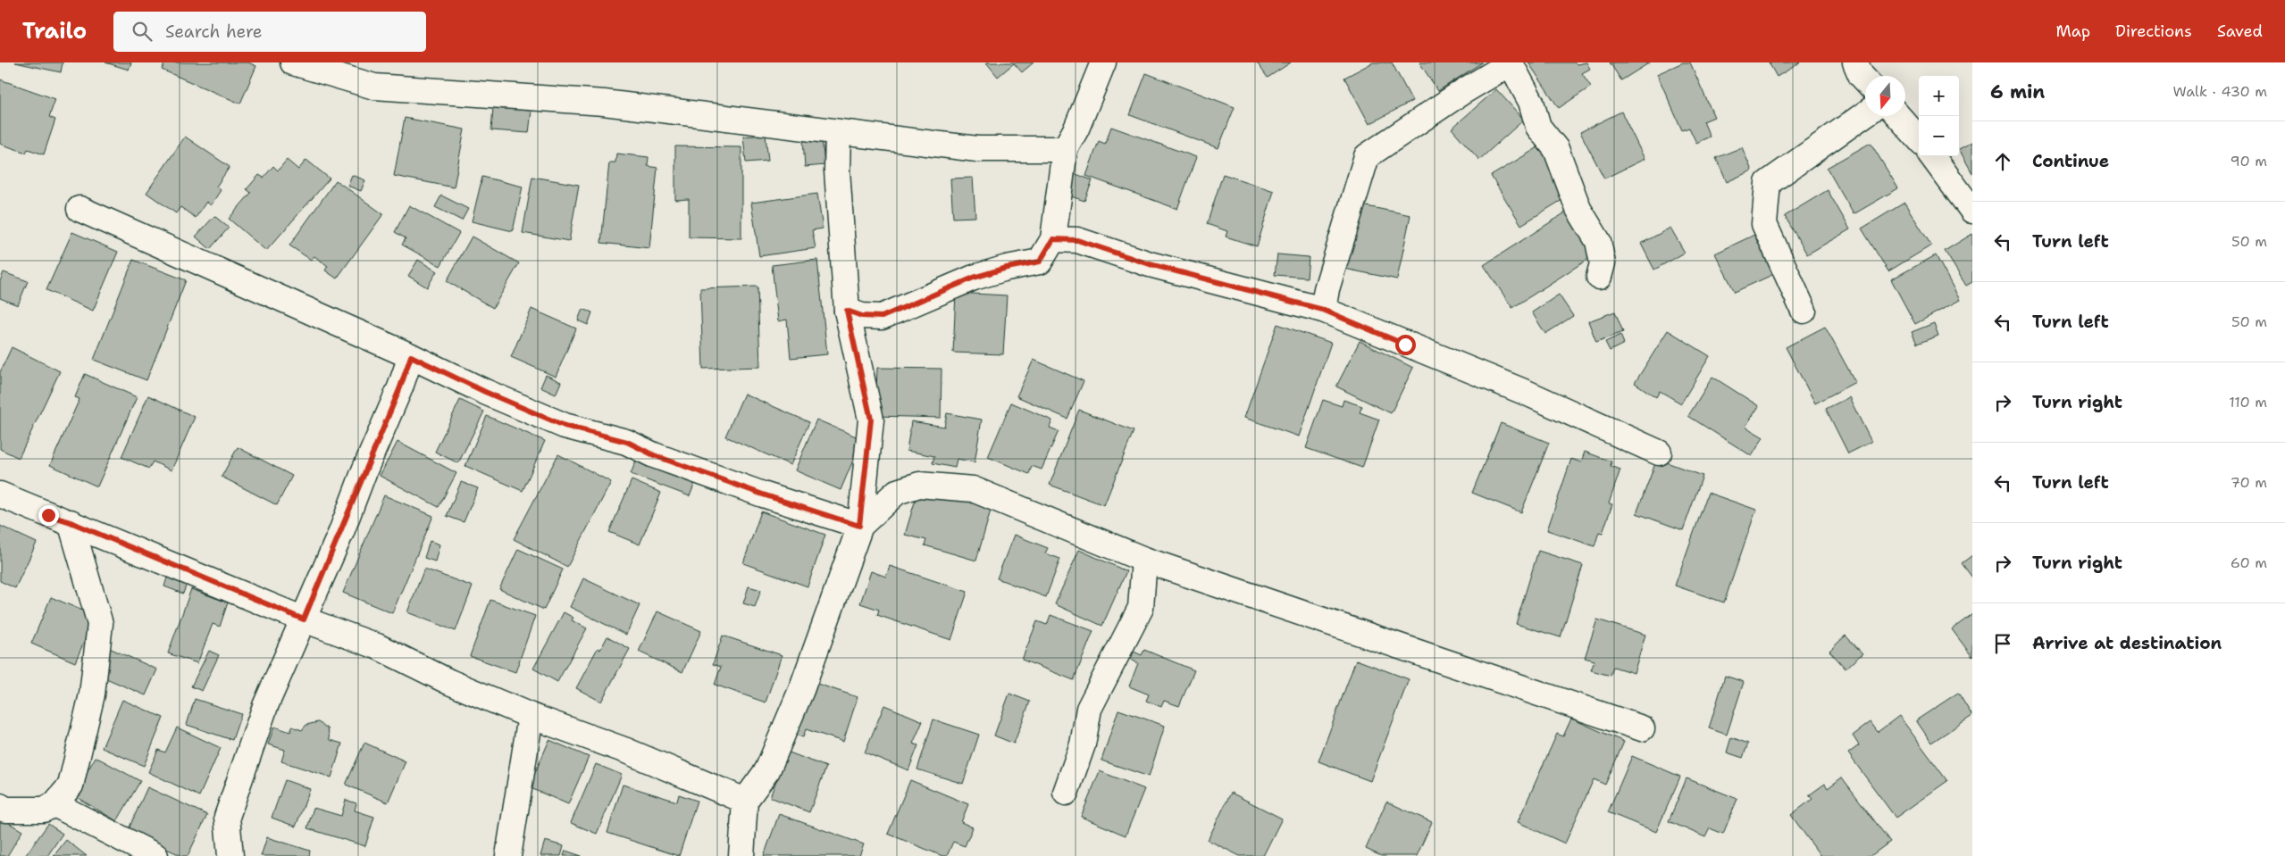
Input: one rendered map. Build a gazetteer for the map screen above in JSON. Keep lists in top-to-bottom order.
{
  "north": "bottom",
  "page": {
    "header": "Trailo",
    "search": "Search here",
    "nav": ["Map", "Directions", "Saved"],
    "heading": ["6 min", "Walk · 430 m"],
    "map_buttons": ["+", "−"],
    "list": [
      ["Continue", "90 m"],
      ["Turn left", "50 m"],
      ["Turn left", "50 m"],
      ["Turn right", "110 m"],
      ["Turn left", "70 m"],
      ["Turn right", "60 m"],
      "Arrive at destination"
    ]
  }
}
